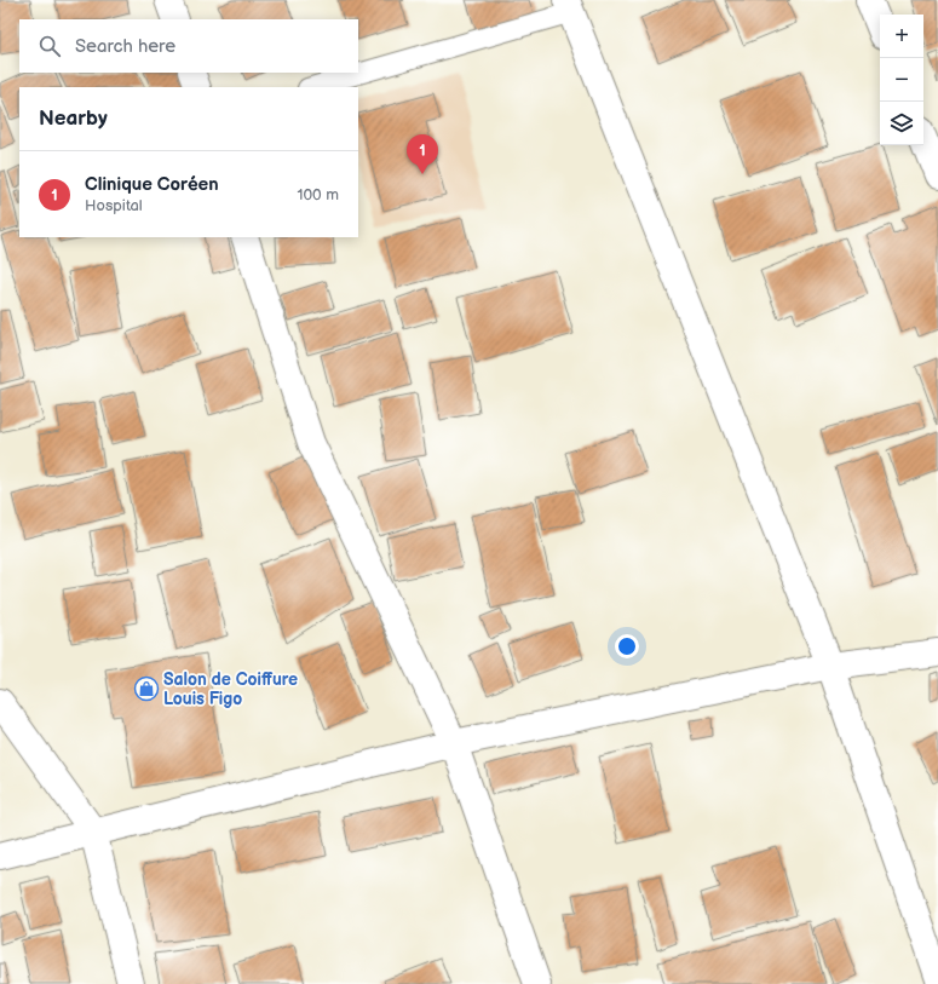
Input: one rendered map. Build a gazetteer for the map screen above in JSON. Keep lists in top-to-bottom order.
{
  "places": {
    "shop": ["Salon de Coiffure Louis Figo"]
  },
  "page": {
    "map_buttons": ["+", "−"],
    "search": "Search here",
    "heading": "Nearby",
    "pins": "1",
    "list": [
      {
        "mark": "1",
        "name": "Clinique Coréen",
        "note": "Hospital",
        "value": "100 m"
      }
    ]
  }
}
